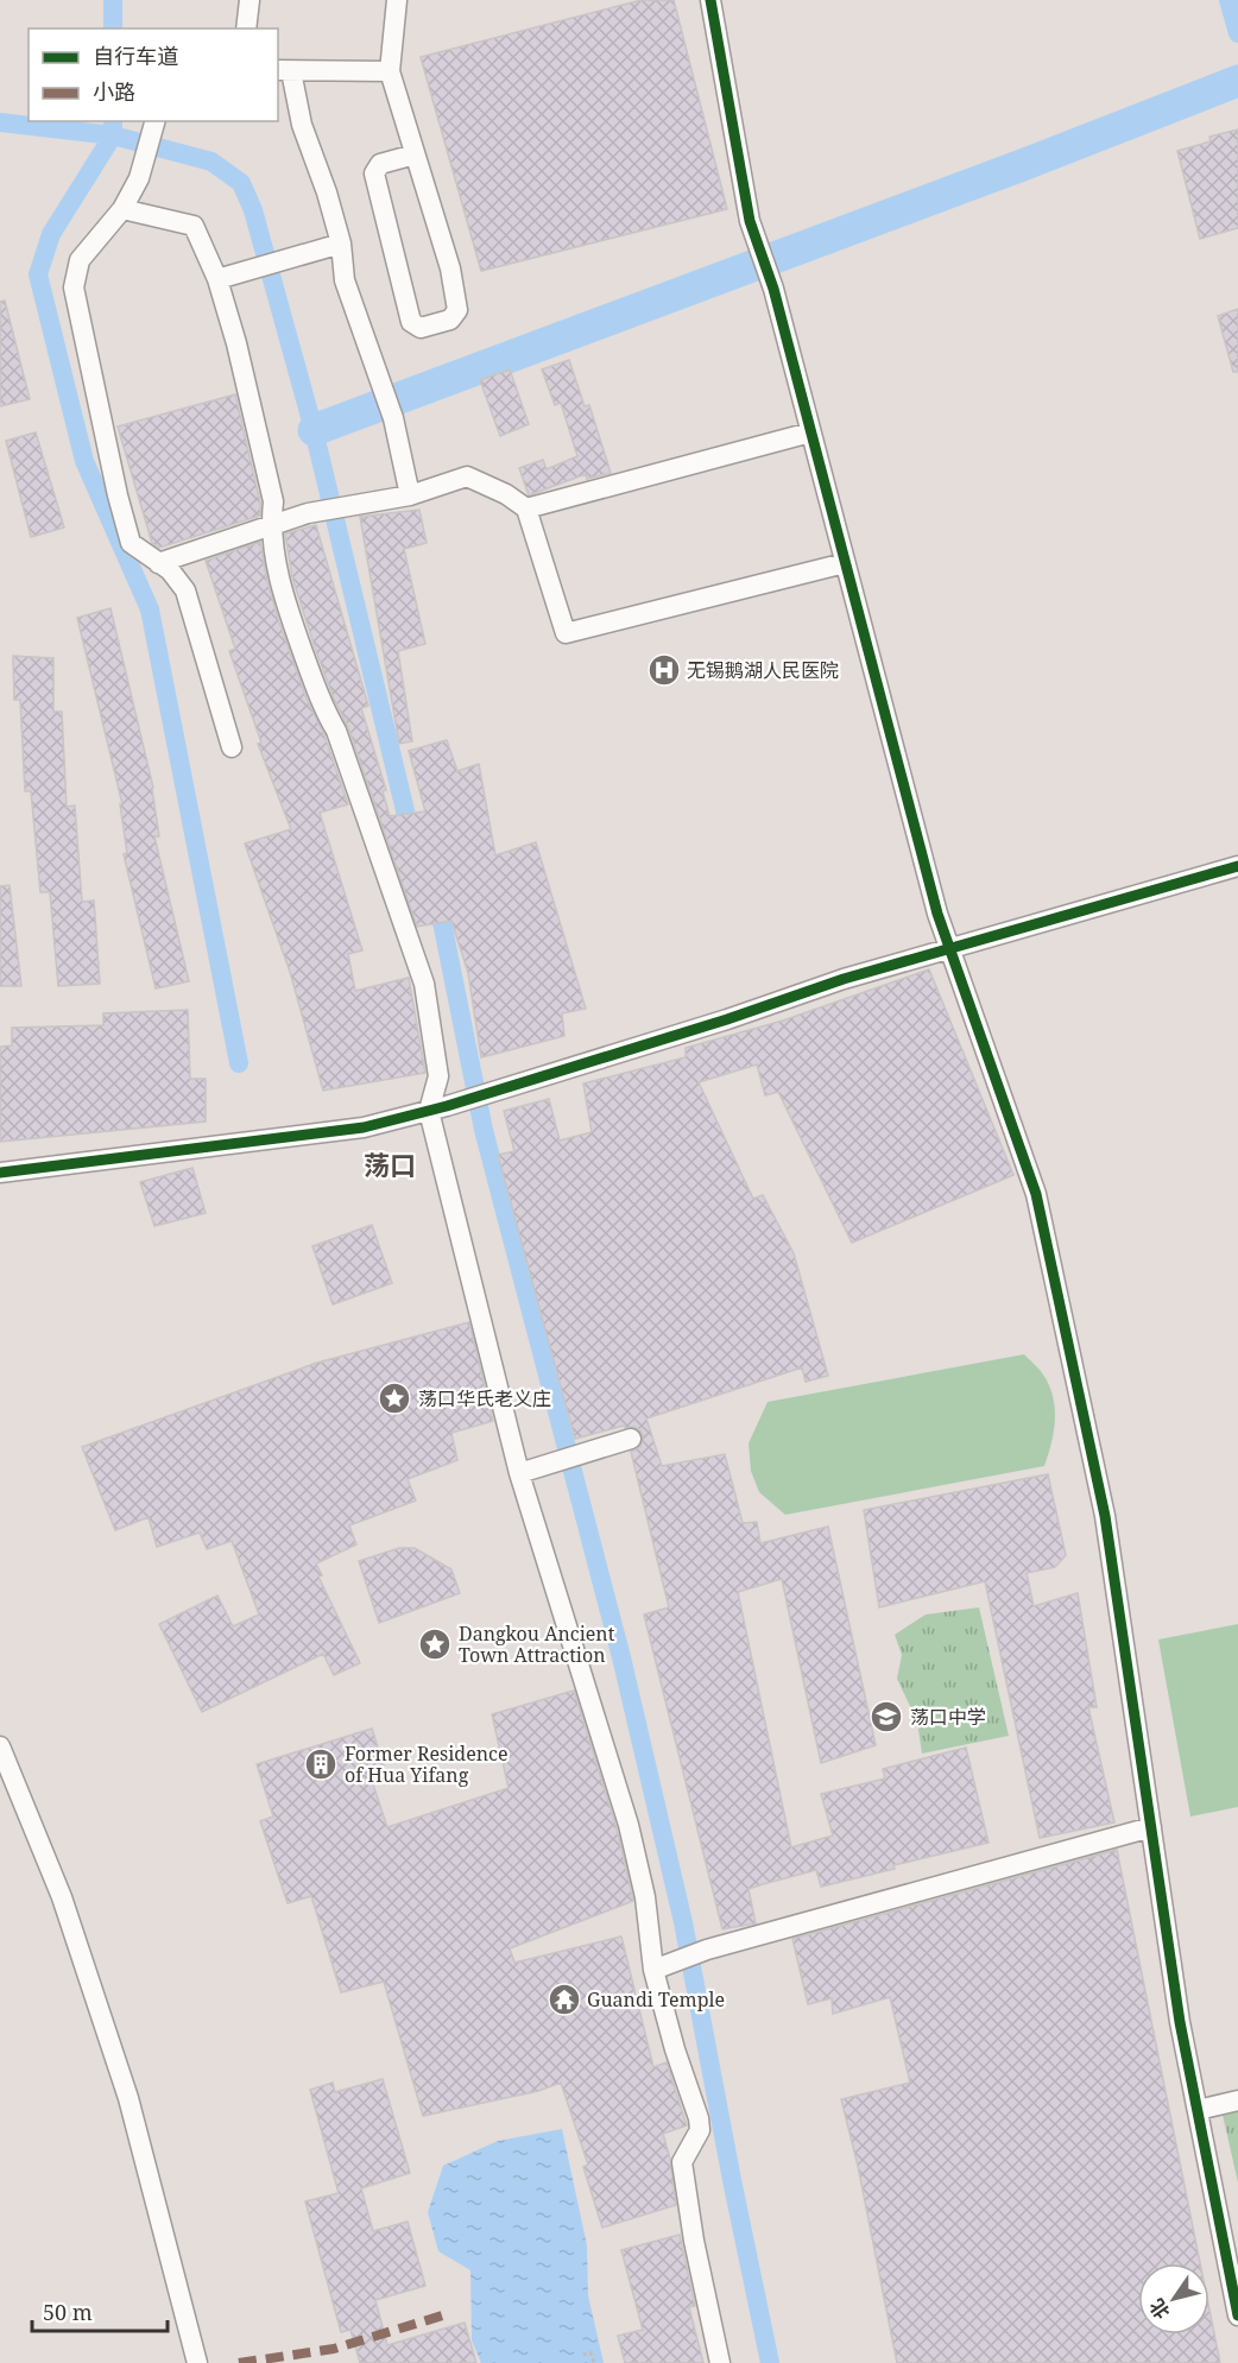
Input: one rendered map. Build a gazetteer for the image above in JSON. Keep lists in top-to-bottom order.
{
  "districts": ["荡口"],
  "places": {
    "hospital": ["无锡鹅湖人民医院"],
    "place": ["荡口华氏老义庄", "Dangkou Ancient Town Attraction"],
    "school or university": ["荡口中学"],
    "building": ["Former Residence of Hua Yifang"],
    "temple": ["Guandi Temple"]
  },
  "legend": ["自行车道", "小路"],
  "scale_bar": "50 m",
  "north": "bottom left"
}
